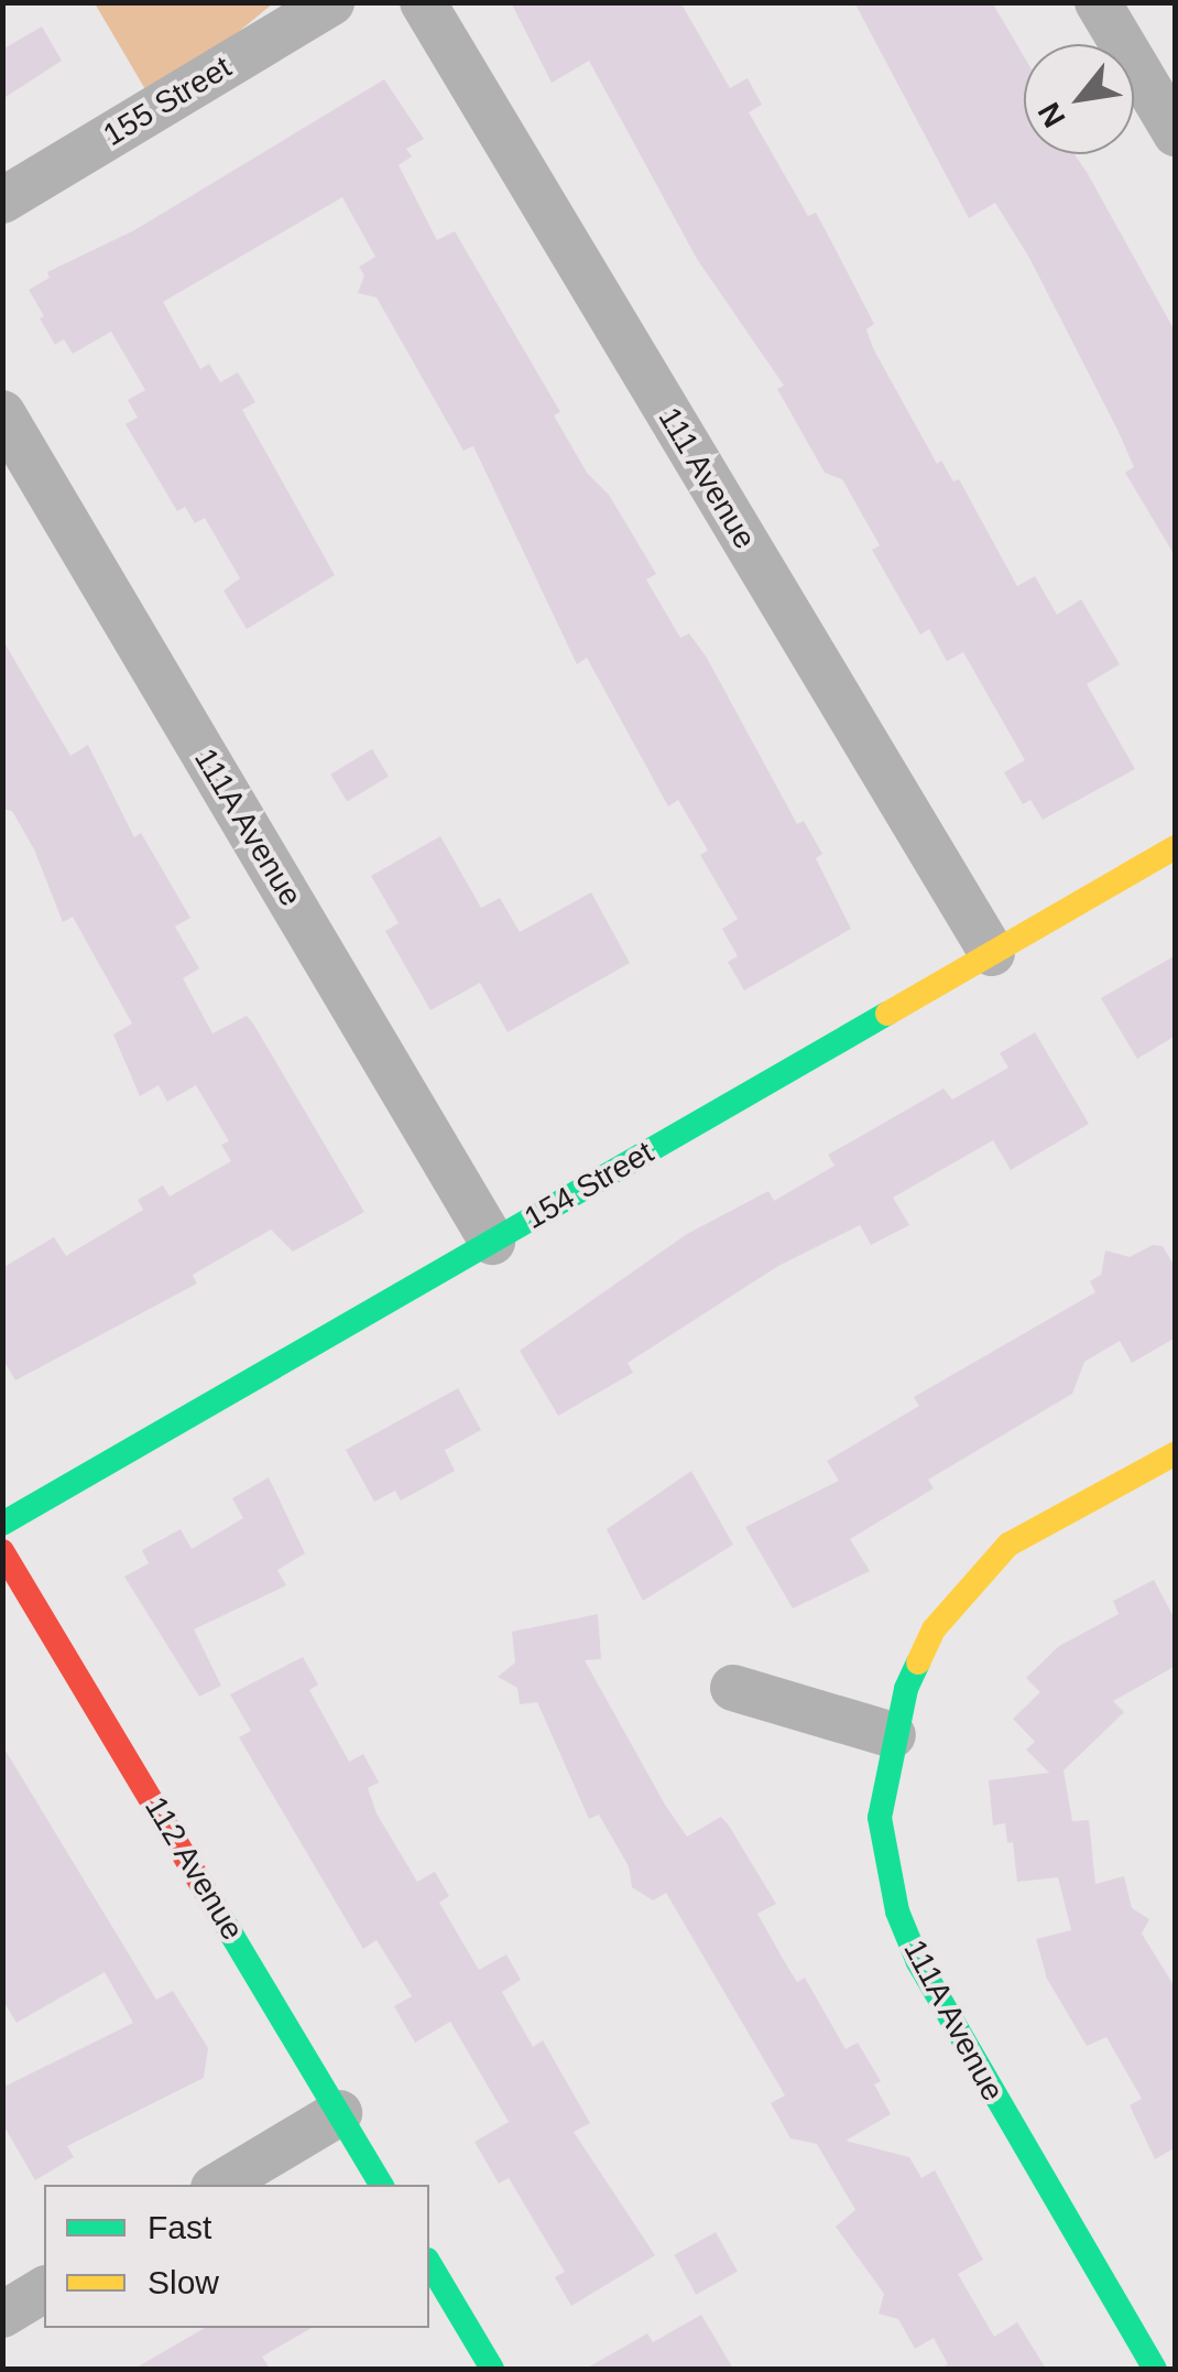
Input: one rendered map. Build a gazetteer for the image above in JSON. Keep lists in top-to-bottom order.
{
  "streets": {
    "street": [
      "155 Street",
      "111 Avenue",
      "111A Avenue",
      "154 Street",
      "112 Avenue"
    ]
  },
  "crossings": [
    ["111 Avenue", "154 Street"],
    ["111A Avenue", "154 Street"]
  ],
  "legend": ["Fast", "Slow"],
  "north": "bottom left"
}
